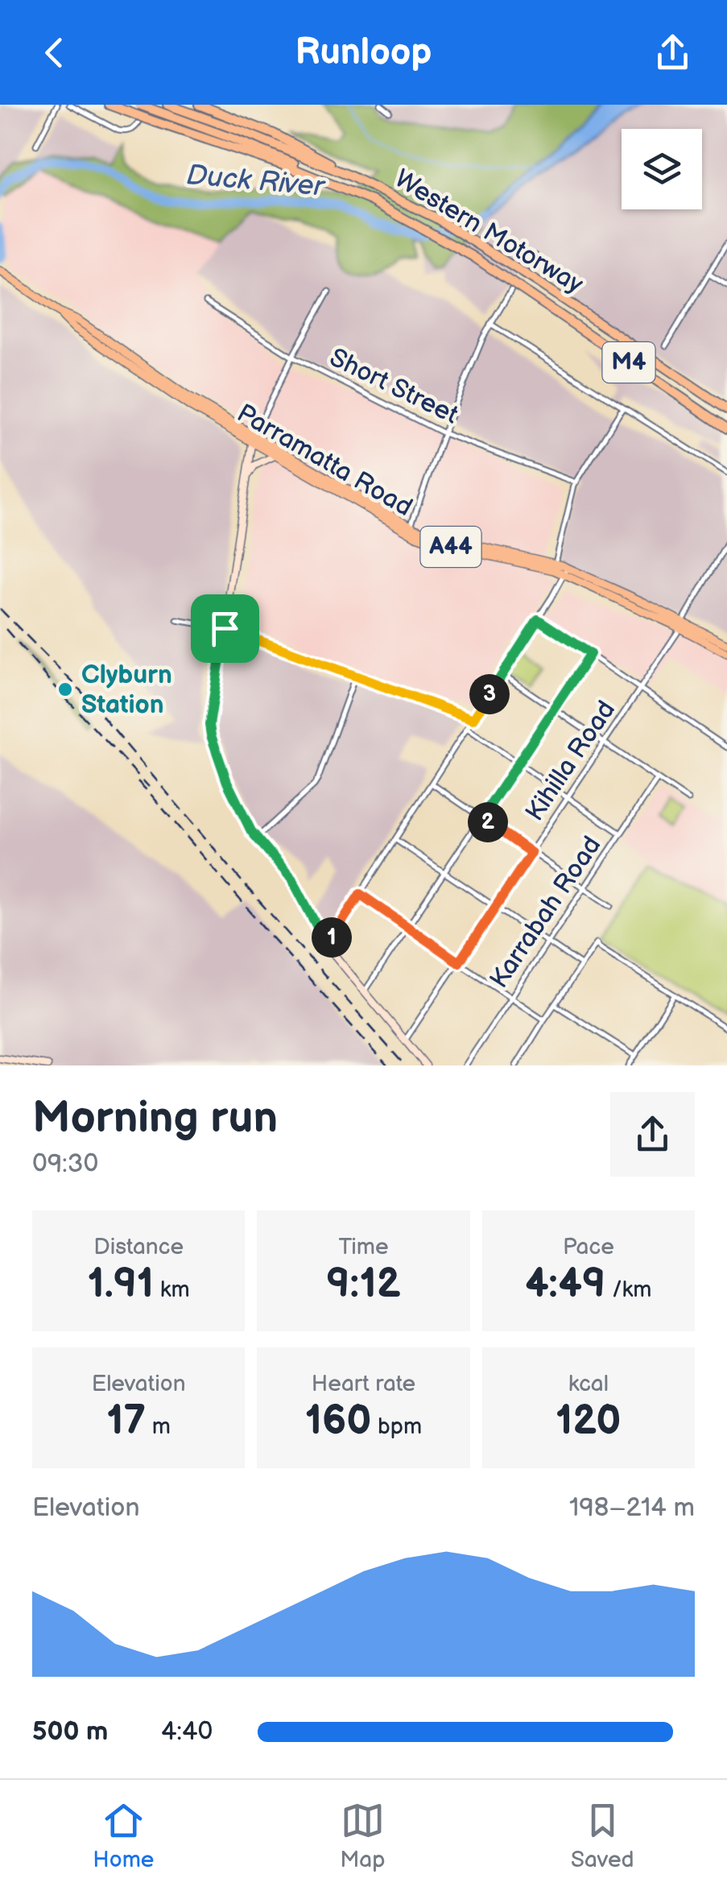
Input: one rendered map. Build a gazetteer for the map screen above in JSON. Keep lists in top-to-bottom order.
{
  "streets": {
    "highway": [
      "Western Motorway",
      "M4",
      "Parramatta Road",
      "A44"
    ],
    "street": ["Short Street", "Kihilla Road", "Karrabah Road"]
  },
  "crossings": [
    ["Western Motorway", "M4"],
    ["Parramatta Road", "Kihilla Road"]
  ],
  "water": ["Duck River"],
  "places": ["Clyburn Station"],
  "page": {
    "header": "Runloop",
    "pins": ["3", "2", "1"],
    "heading": ["Morning run", "09:30"],
    "stats": [
      ["Distance", "1.91 km"],
      ["Time", "9:12"],
      ["Pace", "4:49 /km"],
      ["Elevation", "17 m"],
      ["Heart rate", "160 bpm"],
      ["kcal", "120"]
    ],
    "chart": ["Elevation", "198–214 m"],
    "list": [
      {
        "name": "500 m",
        "note": "4:40"
      }
    ],
    "tabs": ["Home", "Map", "Saved"]
  }
}
